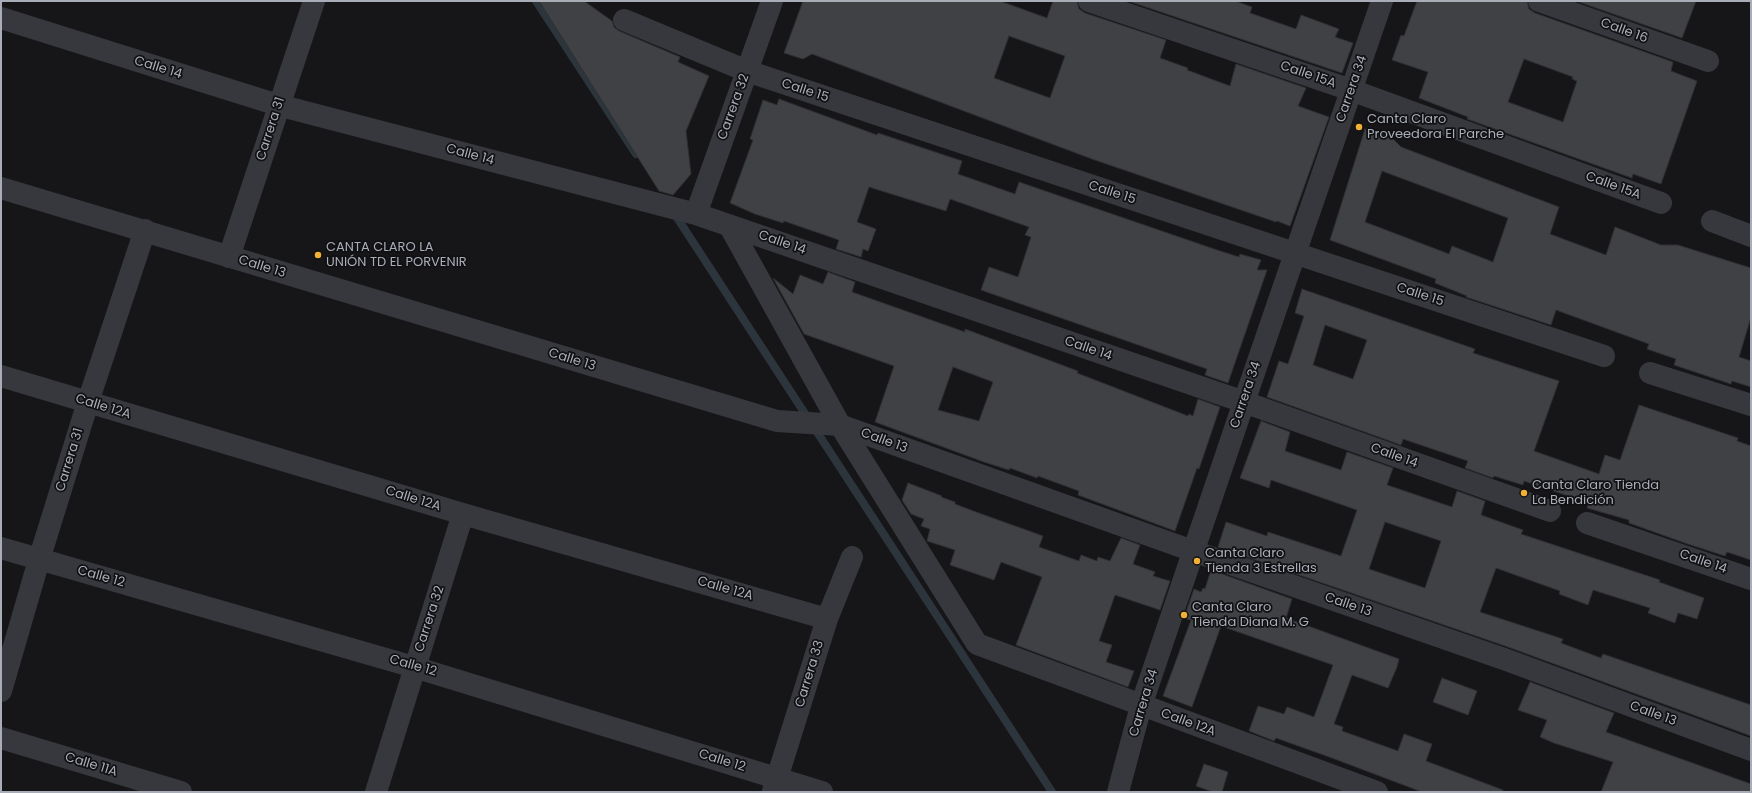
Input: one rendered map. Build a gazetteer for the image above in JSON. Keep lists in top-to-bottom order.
{
  "streets": {
    "street": [
      "Calle 16",
      "Calle 14",
      "Calle 15A",
      "Carrera 34",
      "Calle 15",
      "Carrera 32",
      "Carrera 31",
      "Calle 13",
      "Calle 12A",
      "Calle 12",
      "Carrera 33",
      "Calle 11A"
    ]
  },
  "crossings": [
    ["Calle 14", "Carrera 34"],
    ["Calle 14", "Carrera 32"],
    ["Calle 14", "Carrera 31"],
    ["Calle 15A", "Carrera 34"],
    ["Carrera 34", "Calle 15"],
    ["Carrera 34", "Calle 13"],
    ["Carrera 34", "Calle 12A"],
    ["Calle 15", "Carrera 32"],
    ["Carrera 32", "Calle 12A"],
    ["Carrera 32", "Calle 12"],
    ["Carrera 31", "Calle 13"],
    ["Carrera 31", "Calle 12A"],
    ["Carrera 31", "Calle 12"],
    ["Calle 13", "Calle 12A"],
    ["Calle 12A", "Carrera 33"],
    ["Calle 12", "Carrera 33"]
  ],
  "places": [
    "Canta Claro Proveedora El Parche",
    "CANTA CLARO LA UNIÓN TD EL PORVENIR",
    "Canta Claro Tienda La Bendición",
    "Canta Claro Tienda 3 Estrellas",
    "Canta Claro Tienda Diana M. G"
  ]
}
